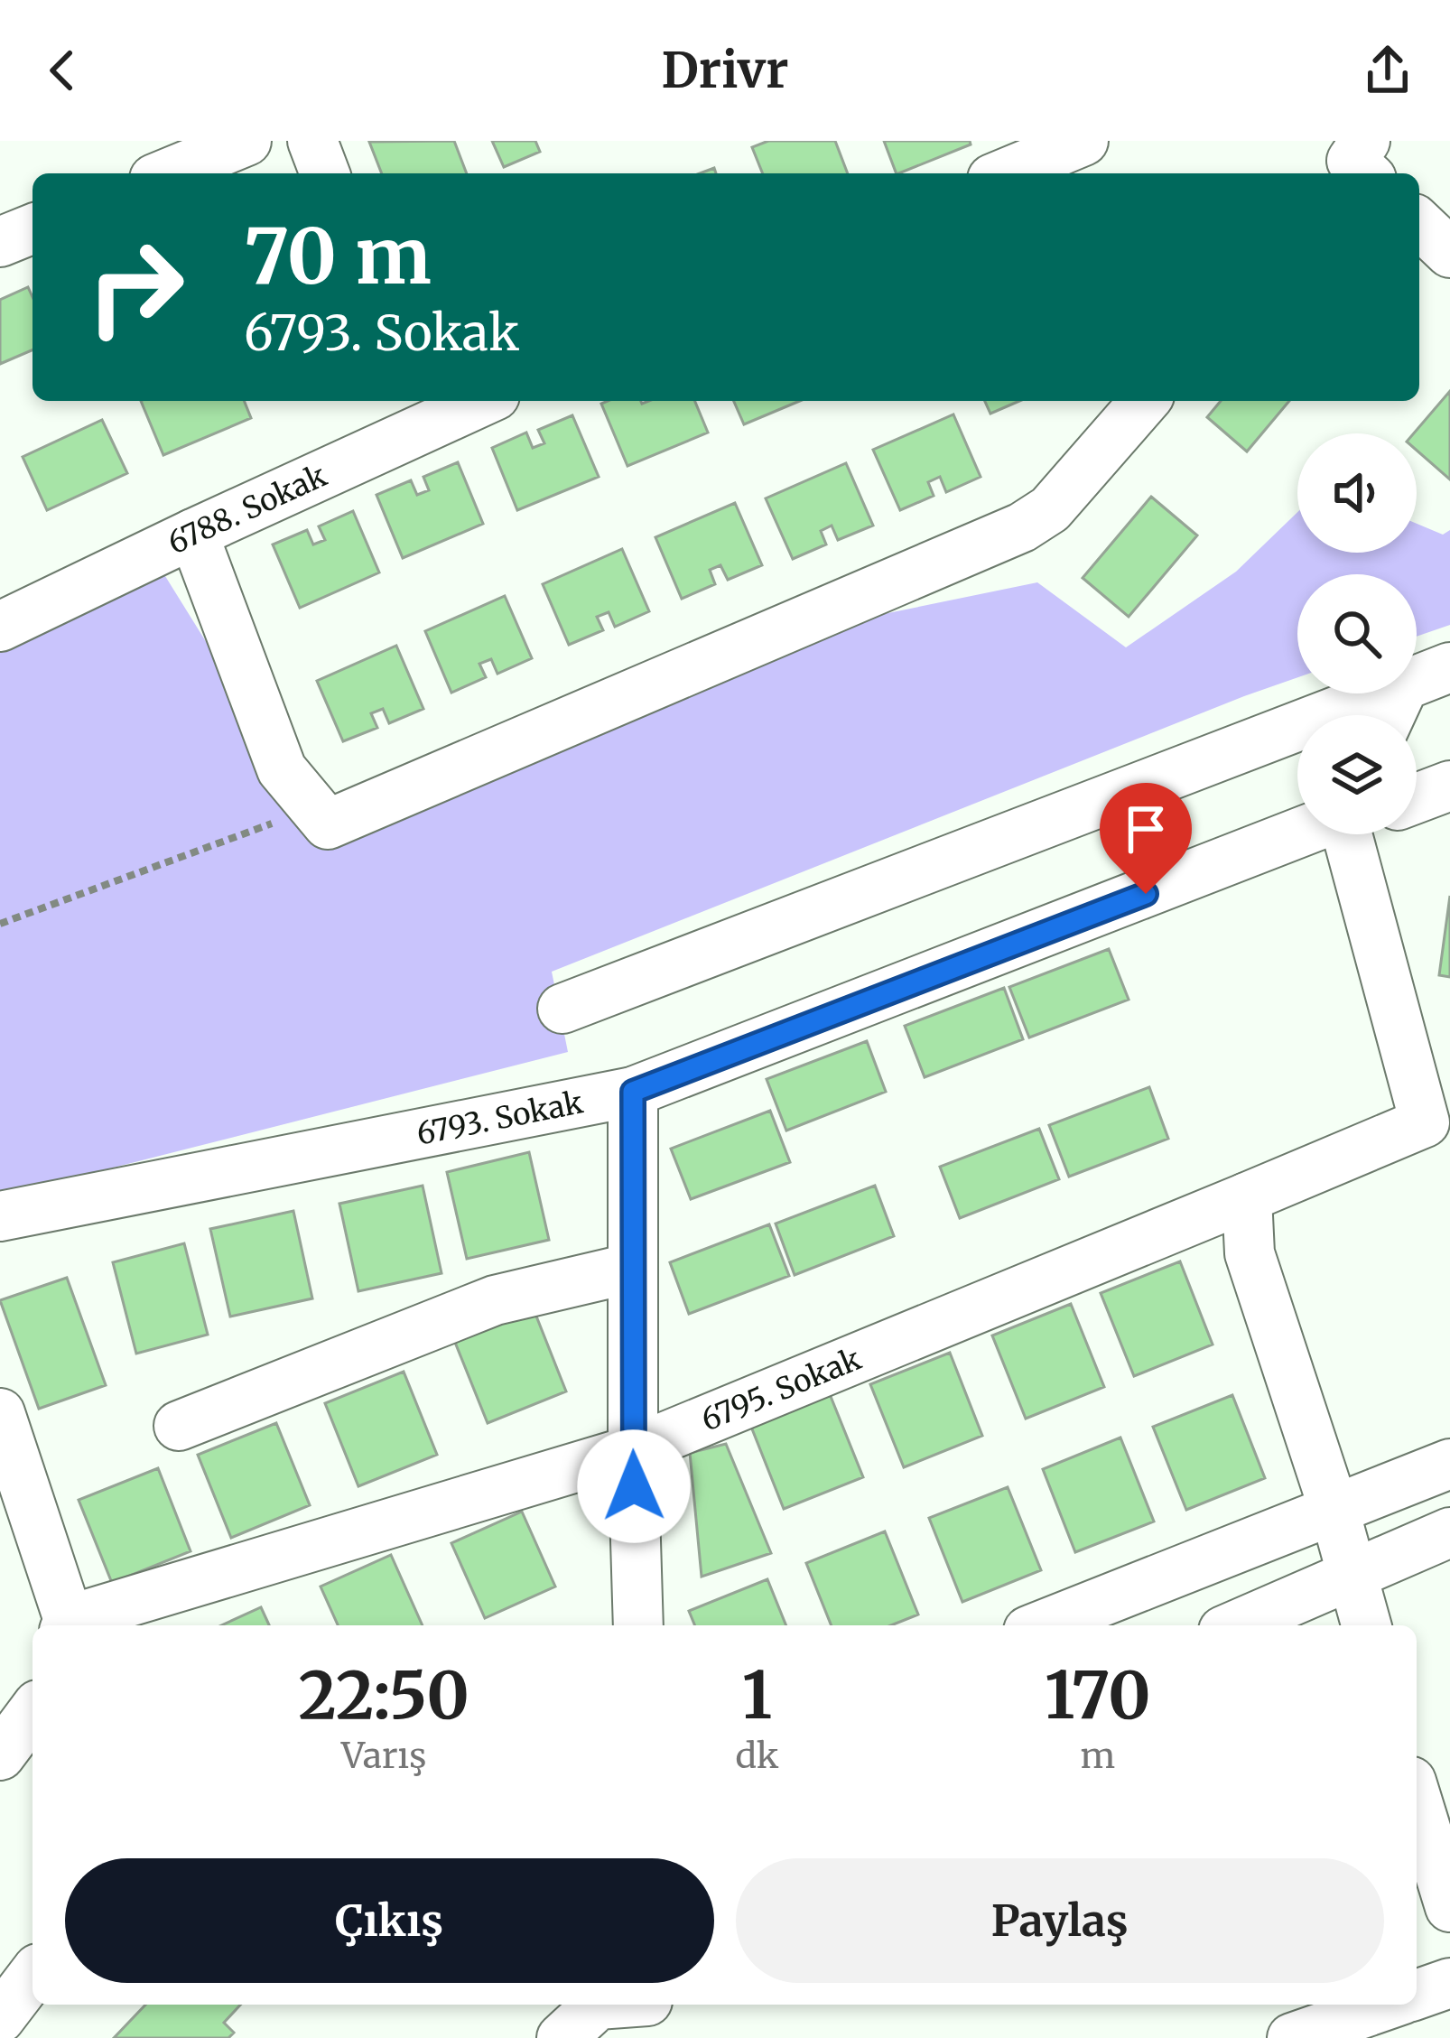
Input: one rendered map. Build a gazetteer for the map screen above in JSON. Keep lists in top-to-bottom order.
{
  "streets": {
    "street": ["6788. Sokak", "6793. Sokak", "6795. Sokak"]
  },
  "page": {
    "header": "Drivr",
    "turn": ["70 m", "6793. Sokak"],
    "eta": [
      "22:50",
      "Varış",
      "1",
      "dk",
      "170",
      "m"
    ],
    "buttons": ["Çıkış", "Paylaş"]
  }
}
